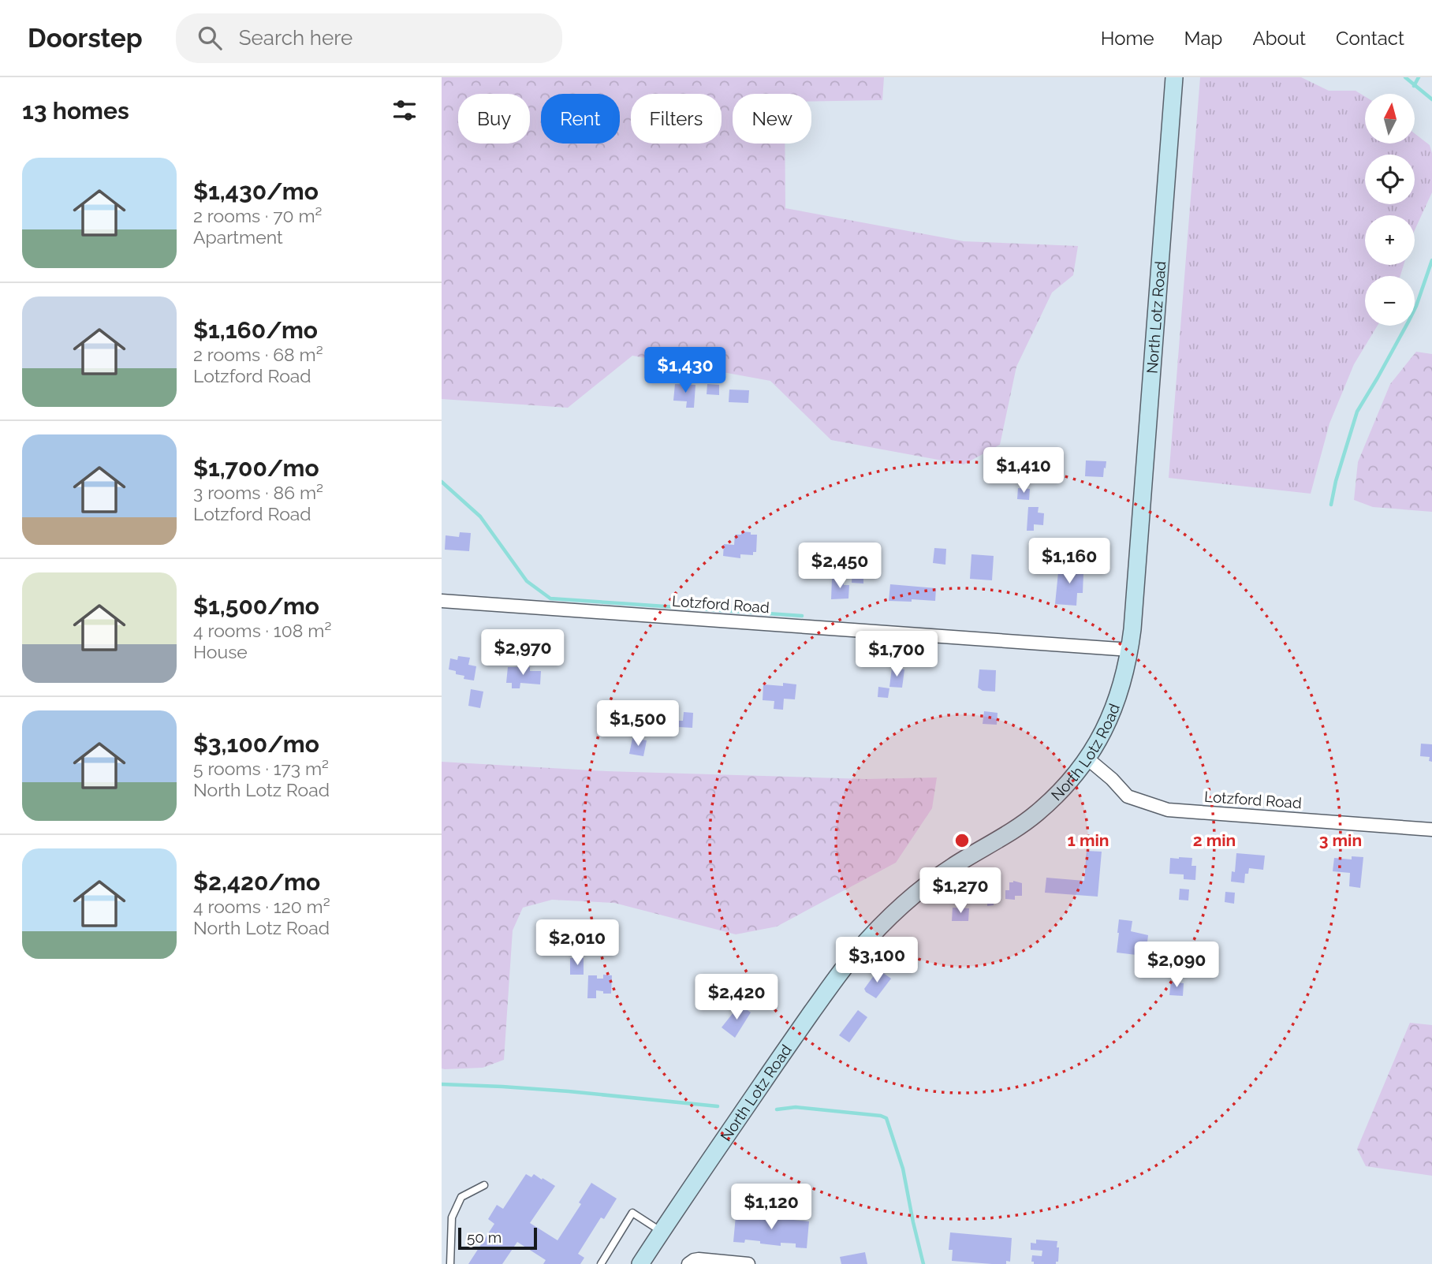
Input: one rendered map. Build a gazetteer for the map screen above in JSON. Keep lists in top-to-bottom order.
{
  "streets": {
    "street": ["North Lotz Road", "Lotzford Road"]
  },
  "crossings": [
    ["North Lotz Road", "Lotzford Road"]
  ],
  "scale_bar": "50 m",
  "north": "top",
  "page": {
    "header": "Doorstep",
    "search": "Search here",
    "nav": [
      "Home",
      "Map",
      "About",
      "Contact"
    ],
    "heading": "13 homes",
    "map_buttons": ["+", "−"],
    "chip": [
      "Buy",
      "Rent",
      "Filters",
      "New"
    ],
    "list": [
      {
        "name": "$1,430/mo",
        "note": "2 rooms · 70 m² · Apartment"
      },
      {
        "name": "$1,160/mo",
        "note": "2 rooms · 68 m² · Lotzford Road"
      },
      {
        "name": "$1,700/mo",
        "note": "3 rooms · 86 m² · Lotzford Road"
      },
      {
        "name": "$1,500/mo",
        "note": "4 rooms · 108 m² · House"
      },
      {
        "name": "$3,100/mo",
        "note": "5 rooms · 173 m² · North Lotz Road"
      },
      {
        "name": "$2,420/mo",
        "note": "4 rooms · 120 m² · North Lotz Road"
      }
    ],
    "price": [
      "$1,430",
      "$1,410",
      "$1,160",
      "$2,450",
      "$2,970",
      "$1,700",
      "$1,500",
      "$1,270",
      "$2,010",
      "$3,100",
      "$2,090",
      "$2,420",
      "$1,120"
    ],
    "scale": "50 m"
  },
  "rings": ["1 min", "2 min", "3 min"]
}
